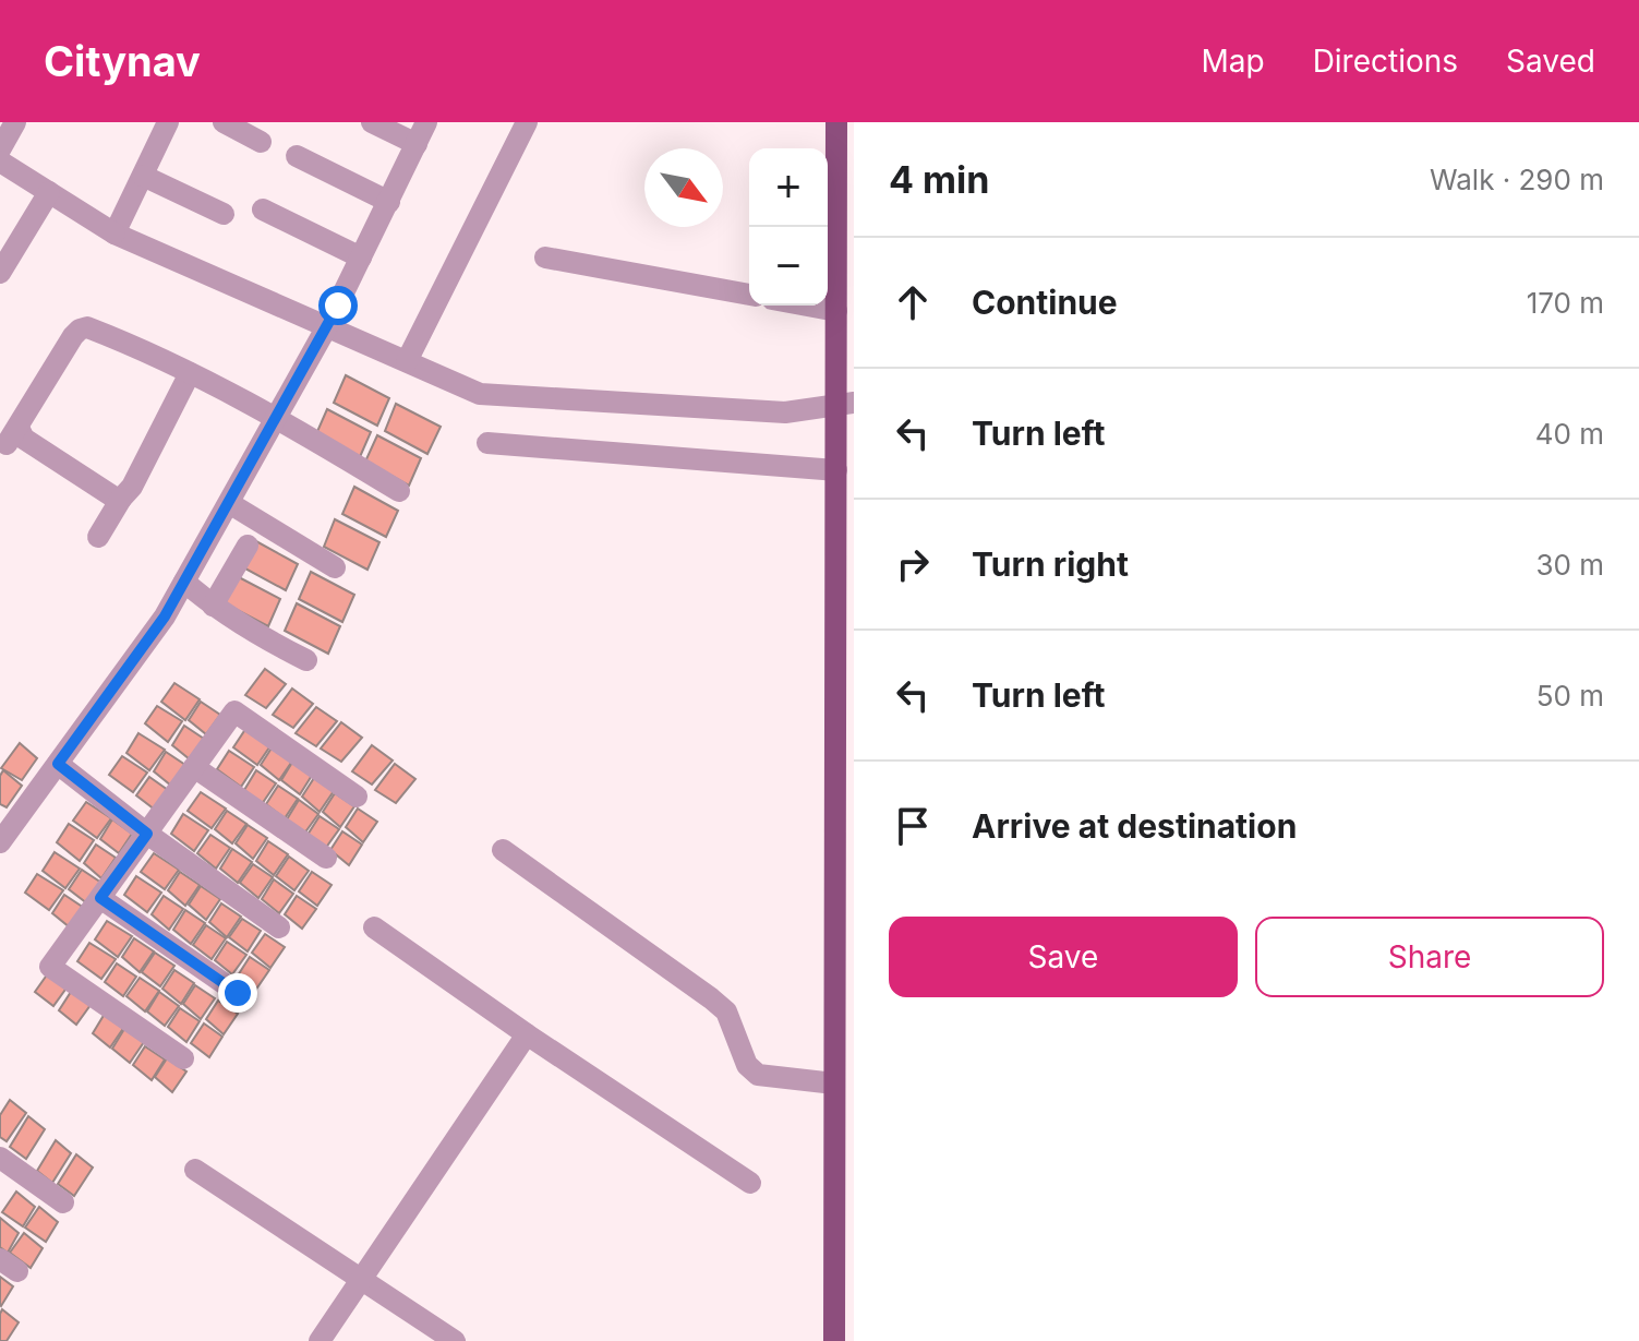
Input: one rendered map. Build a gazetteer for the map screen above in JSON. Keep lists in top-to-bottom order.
{
  "north": "bottom right",
  "page": {
    "header": "Citynav",
    "nav": ["Map", "Directions", "Saved"],
    "heading": ["4 min", "Walk · 290 m"],
    "map_buttons": ["+", "−"],
    "list": [
      ["Continue", "170 m"],
      ["Turn left", "40 m"],
      ["Turn right", "30 m"],
      ["Turn left", "50 m"],
      "Arrive at destination"
    ],
    "buttons": ["Save", "Share"]
  }
}
